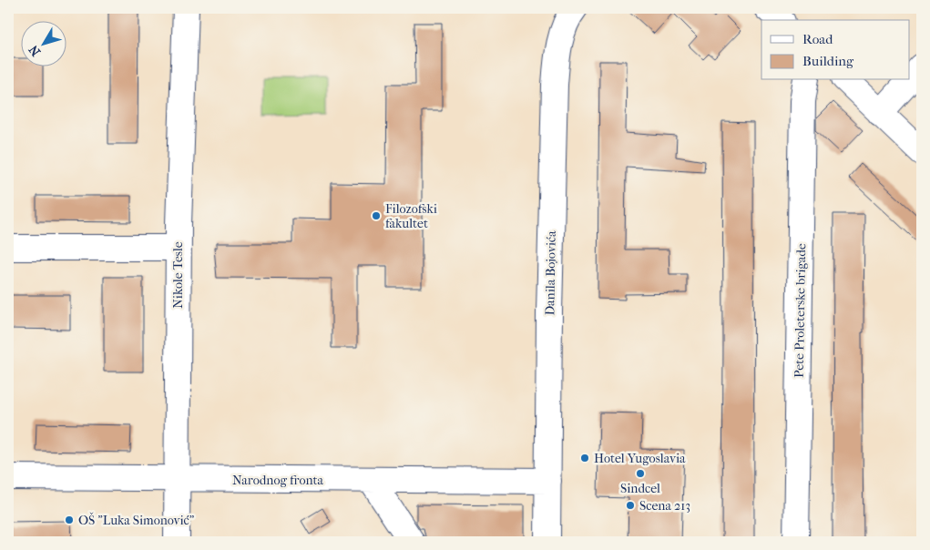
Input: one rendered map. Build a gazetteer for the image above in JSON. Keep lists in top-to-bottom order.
{
  "streets": {
    "street": [
      "Danila Bojovića",
      "Nikole Tesle",
      "Pete Proleterske brigade",
      "Narodnog fronta"
    ]
  },
  "crossings": [
    ["Danila Bojovića", "Narodnog fronta"],
    ["Nikole Tesle", "Narodnog fronta"]
  ],
  "places": [
    "Filozofski fakultet",
    "Hotel Yugoslavia",
    "Sindcel",
    "Scena 213",
    "OŠ \"Luka Simonović\""
  ],
  "legend": ["Road", "Building"],
  "north": "bottom left"
}
